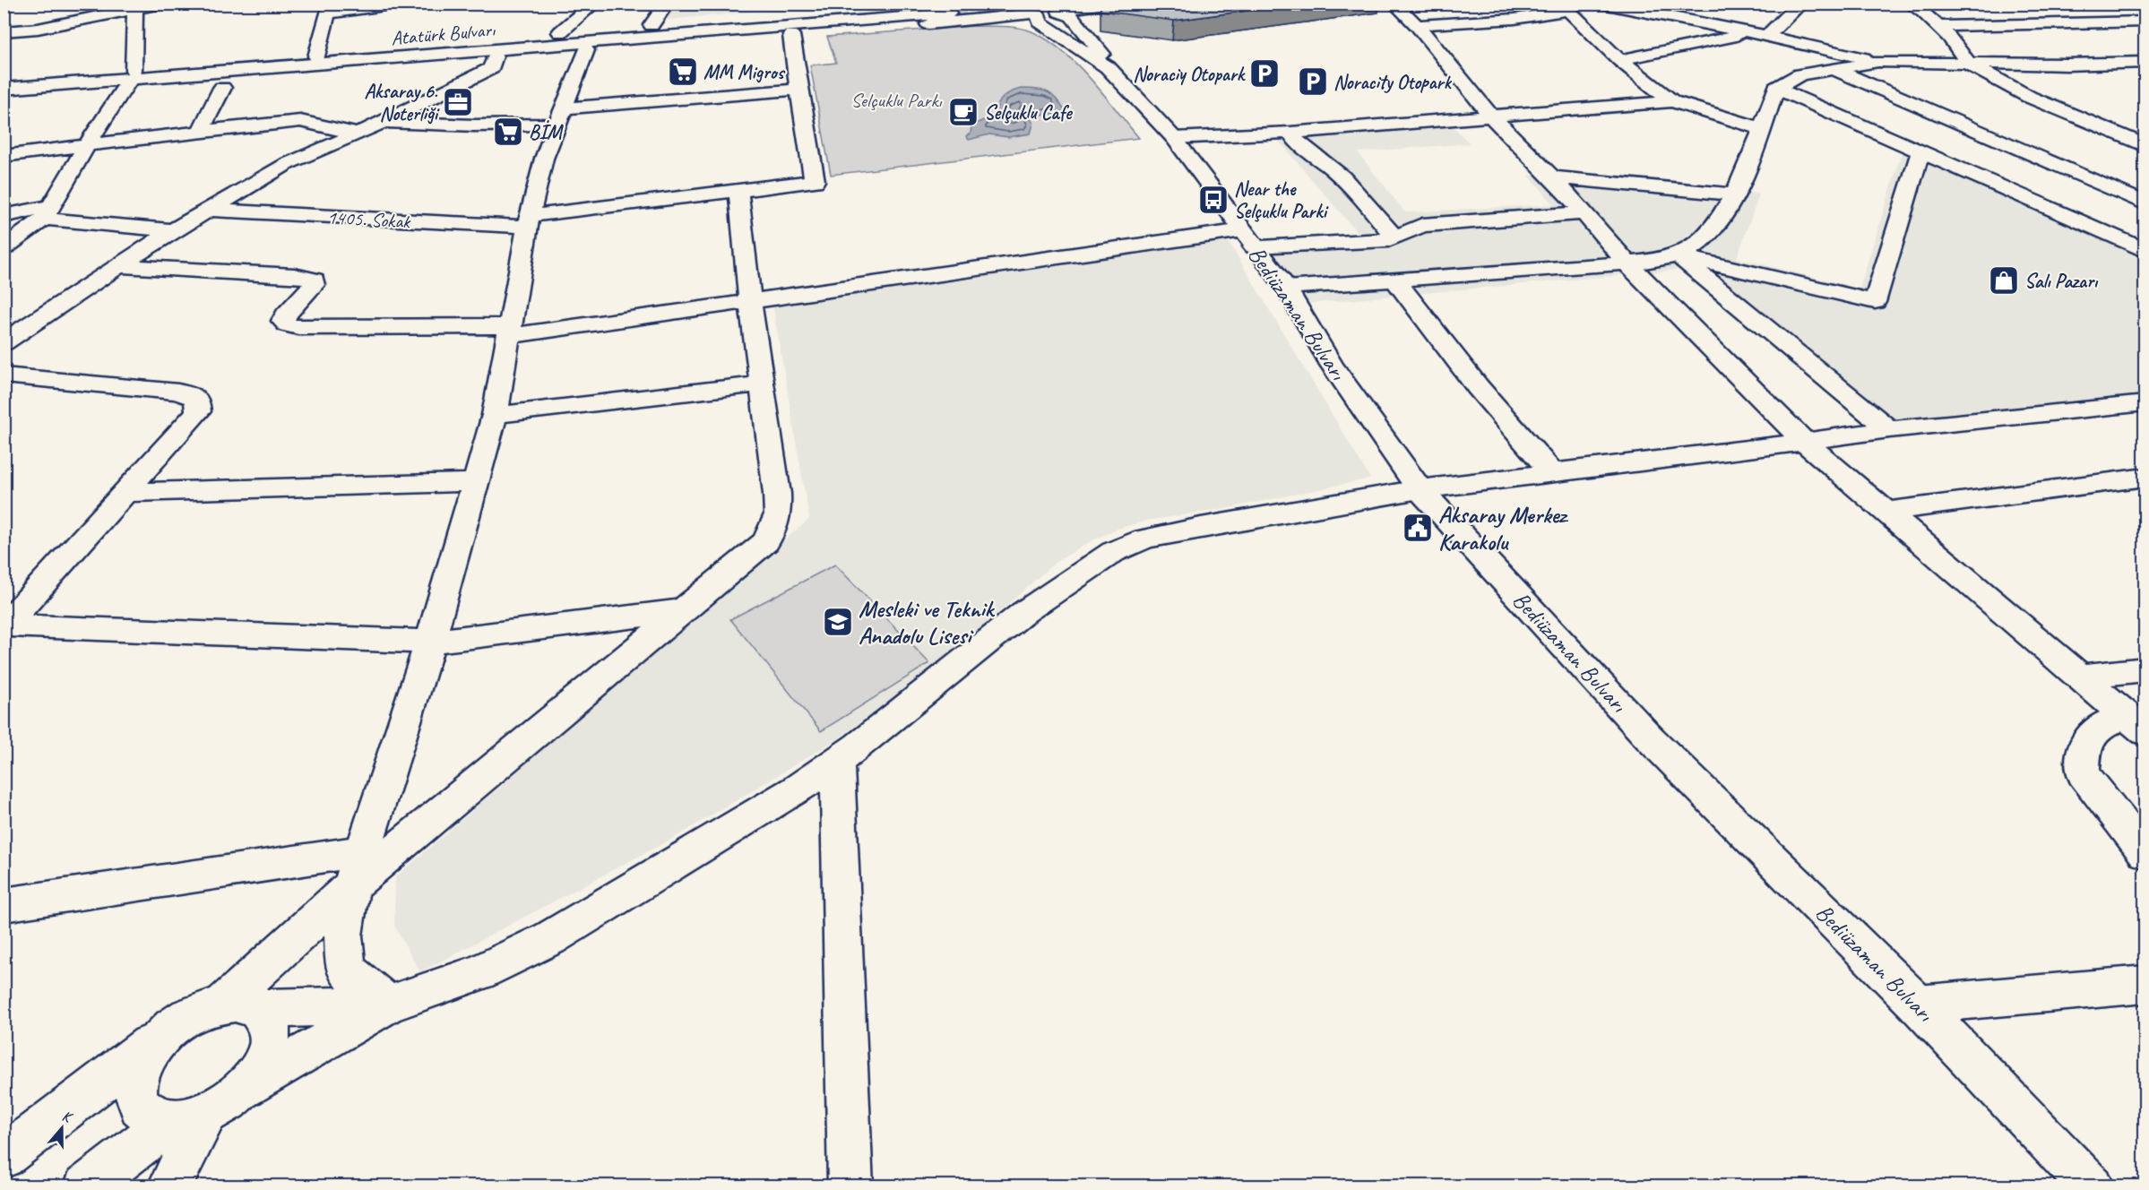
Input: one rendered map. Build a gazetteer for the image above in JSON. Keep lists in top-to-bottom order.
{
  "streets": {
    "street": ["Atatürk Bulvarı", "1405. Sokak", "Bediüzaman Bulvarı"]
  },
  "parks": ["Selçuklu Parkı"],
  "places": {
    "supermarket": ["MM Migros", "BİM"],
    "parking": ["Noraciy Otopark", "Noracity Otopark"],
    "office": ["Aksaray 6. Noterliği"],
    "cafe": ["Selçuklu Cafe"],
    "bus stop": ["Near the Selçuklu Parki"],
    "shop": ["Salı Pazarı"],
    "public building": ["Aksaray Merkez Karakolu"],
    "school or university": ["Mesleki ve Teknik Anadolu Lisesi"]
  },
  "north": "top"
}
